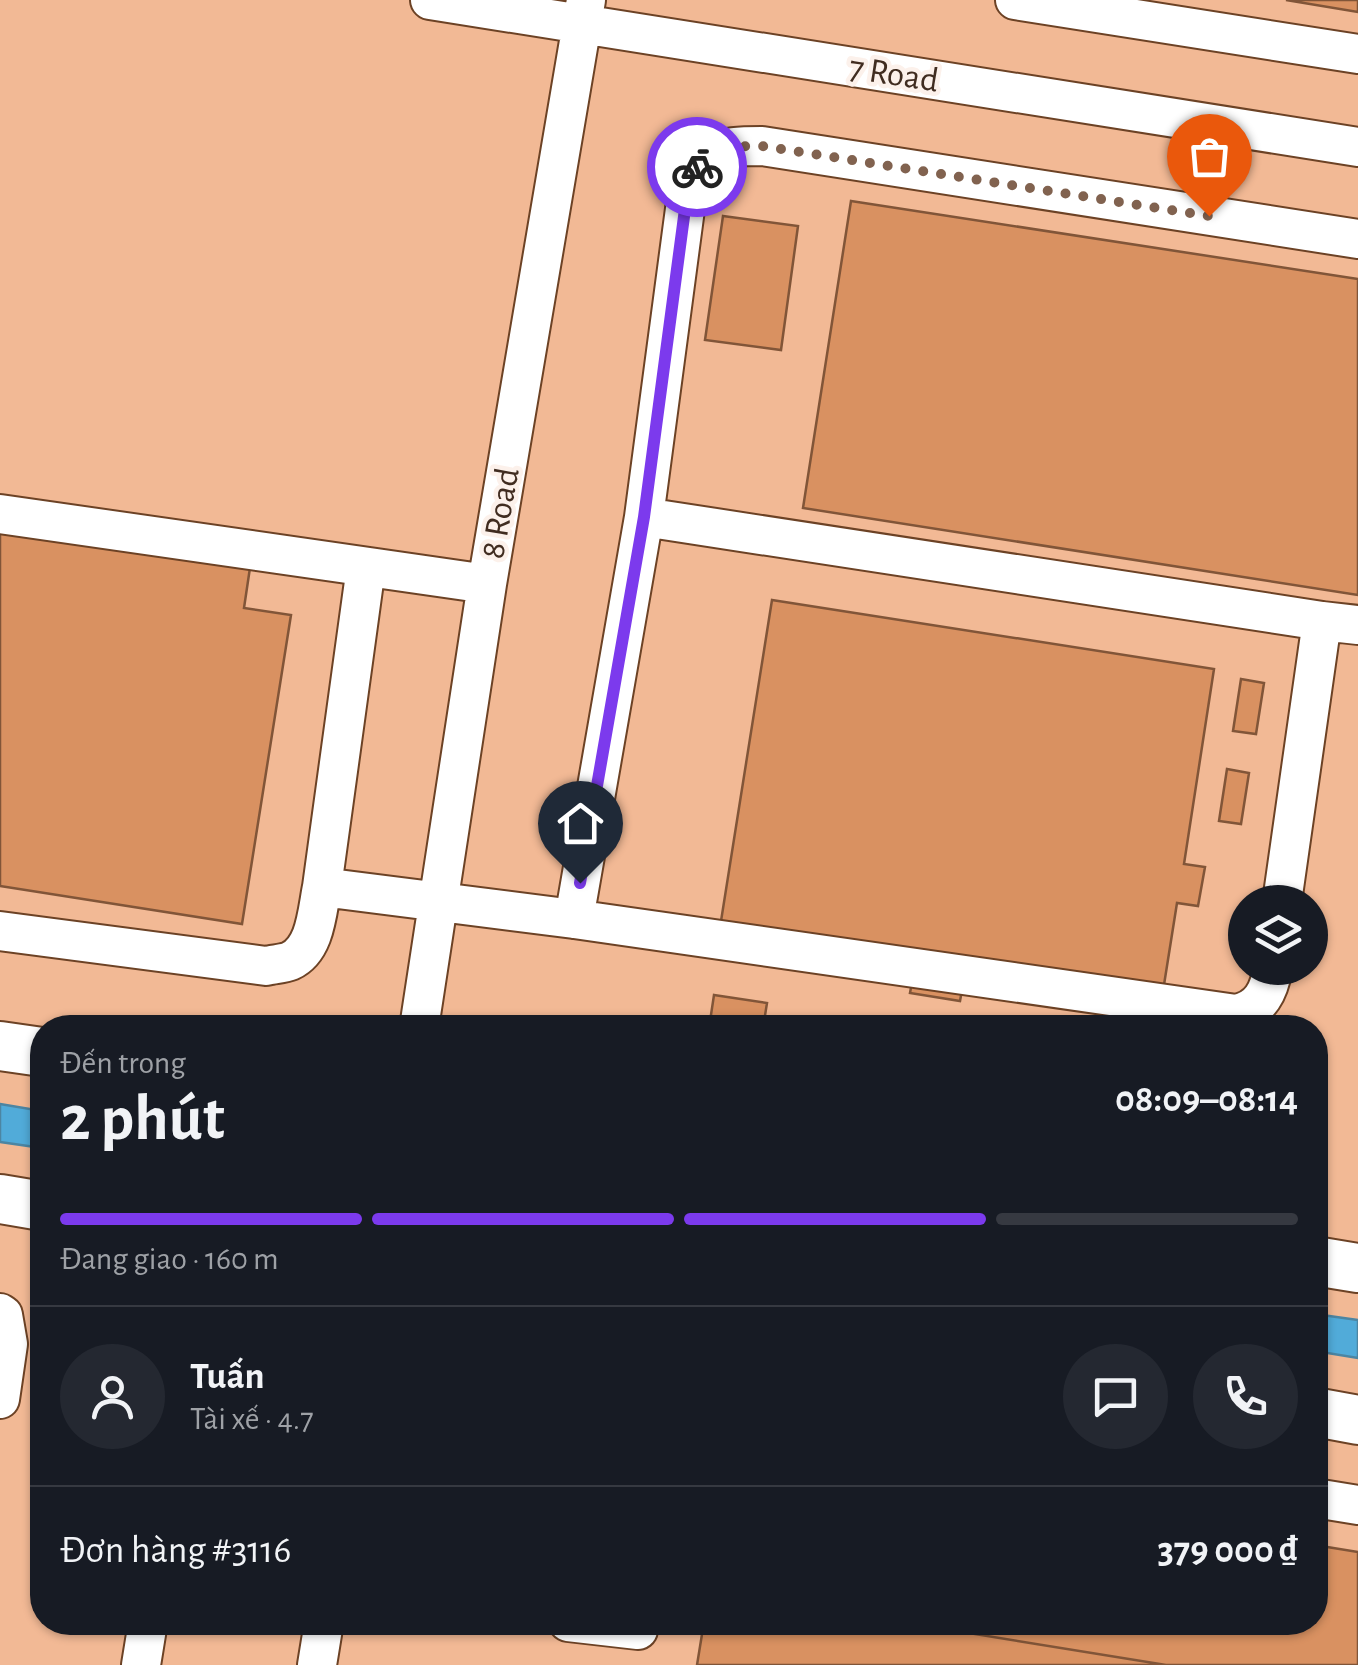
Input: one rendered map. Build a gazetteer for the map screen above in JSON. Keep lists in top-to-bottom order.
{
  "streets": {
    "street": ["7 Road", "8 Road"]
  },
  "crossings": [
    ["7 Road", "8 Road"]
  ],
  "page": {
    "heading": ["2 phút", "Đến trong", "08:09–08:14"],
    "panel": [
      "Tuấn",
      "Tài xế · 4.7",
      "Đơn hàng #3116",
      "379 000 ₫"
    ],
    "bar": "Đang giao · 160 m"
  }
}
